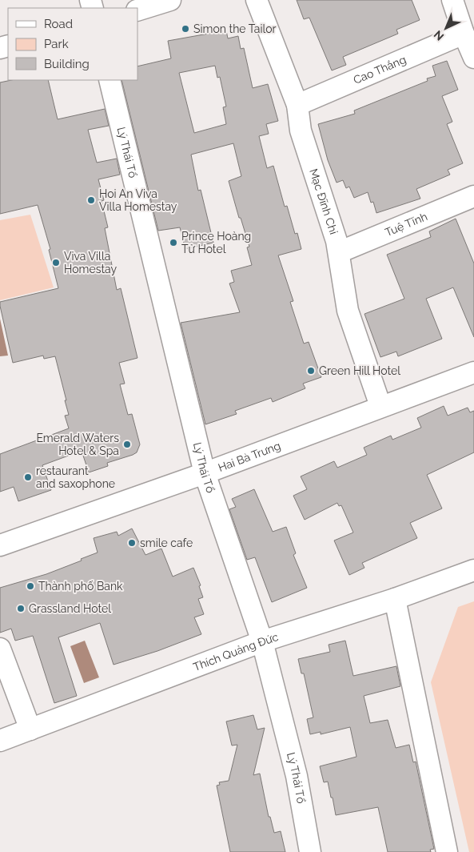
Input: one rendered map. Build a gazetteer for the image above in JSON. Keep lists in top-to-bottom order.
{
  "streets": {
    "street": [
      "Cao Thắng",
      "Lý Thái Tổ",
      "Mạc Đĩnh Chi",
      "Tuệ Tĩnh",
      "Hai Bà Trưng",
      "Thích Quảng Đức"
    ]
  },
  "crossings": [
    ["Cao Thắng", "Mạc Đĩnh Chi"],
    ["Lý Thái Tổ", "Hai Bà Trưng"],
    ["Lý Thái Tổ", "Thích Quảng Đức"],
    ["Mạc Đĩnh Chi", "Tuệ Tĩnh"],
    ["Mạc Đĩnh Chi", "Hai Bà Trưng"]
  ],
  "places": [
    "Simon the Tailor",
    "Hoi An Viva Villa Homestay",
    "Prince Hoàng Tử Hotel",
    "Viva Villa Homestay",
    "Green Hill Hotel",
    "Emerald Waters Hotel & Spa",
    "restaurant and saxophone",
    "smile cafe",
    "Thành phố Bank",
    "Grassland Hotel"
  ],
  "legend": ["Road", "Park", "Building"],
  "north": "bottom left"
}
